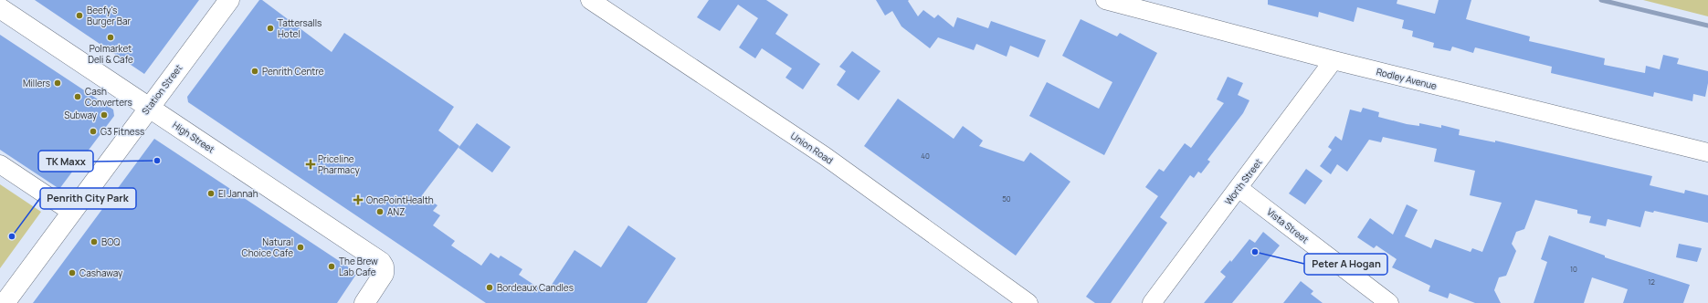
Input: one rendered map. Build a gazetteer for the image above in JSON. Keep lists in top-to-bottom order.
{
  "streets": {
    "street": [
      "Rodley Avenue",
      "Station Street",
      "High Street",
      "Union Road",
      "Worth Street",
      "Vista Street"
    ]
  },
  "crossings": [
    ["Rodley Avenue", "Worth Street"],
    ["Station Street", "High Street"],
    ["Worth Street", "Vista Street"]
  ],
  "places": {
    "other": [
      "Beefy's Burger Bar",
      "Tattersalls Hotel",
      "Polmarket Deli & Cafe",
      "Penrith Centre",
      "Millers",
      "Cash Converters",
      "Subway",
      "G3 Fitness",
      "TK Maxx",
      "El Jannah",
      "ANZ",
      "Penrith City Park",
      "BOQ",
      "Natural Choice Cafe",
      "Peter A Hogan",
      "The Brew Lab Cafe",
      "Cashaway",
      "Bordeaux Candles"
    ],
    "health": ["Priceline Pharmacy", "OnePointHealth"]
  },
  "house_numbers": [
    "40",
    "50",
    "10",
    "12"
  ]
}
